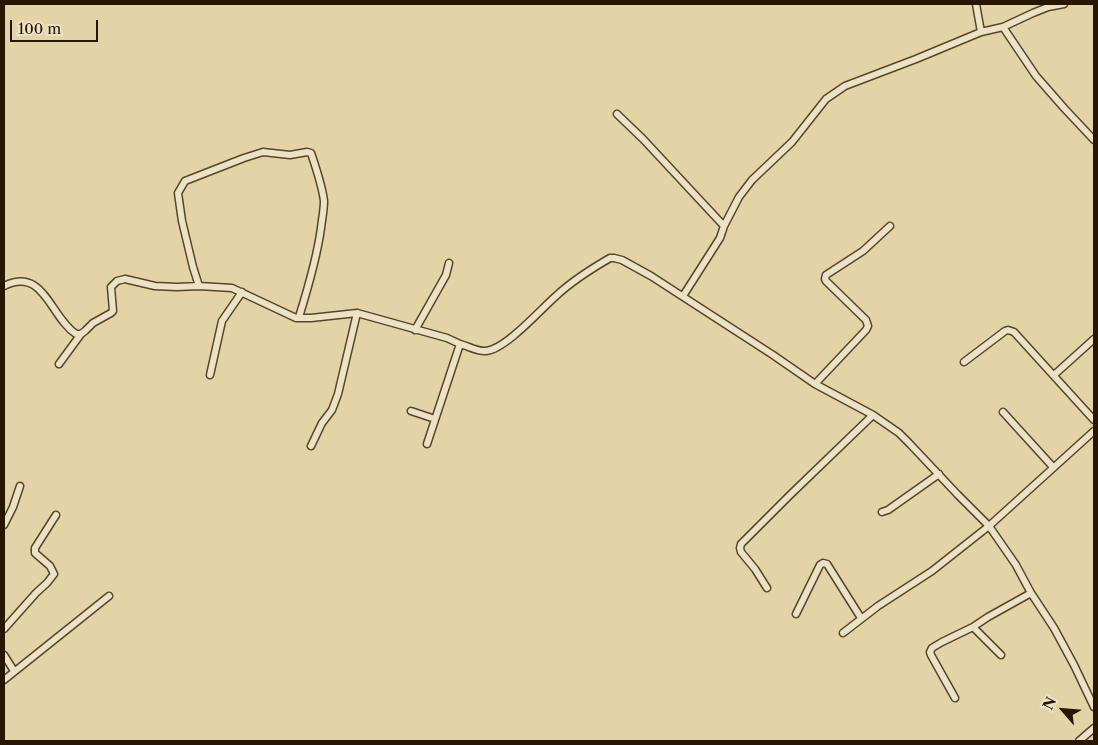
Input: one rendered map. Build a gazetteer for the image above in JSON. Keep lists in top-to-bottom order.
{
  "scale_bar": "100 m",
  "north": "top left"
}
